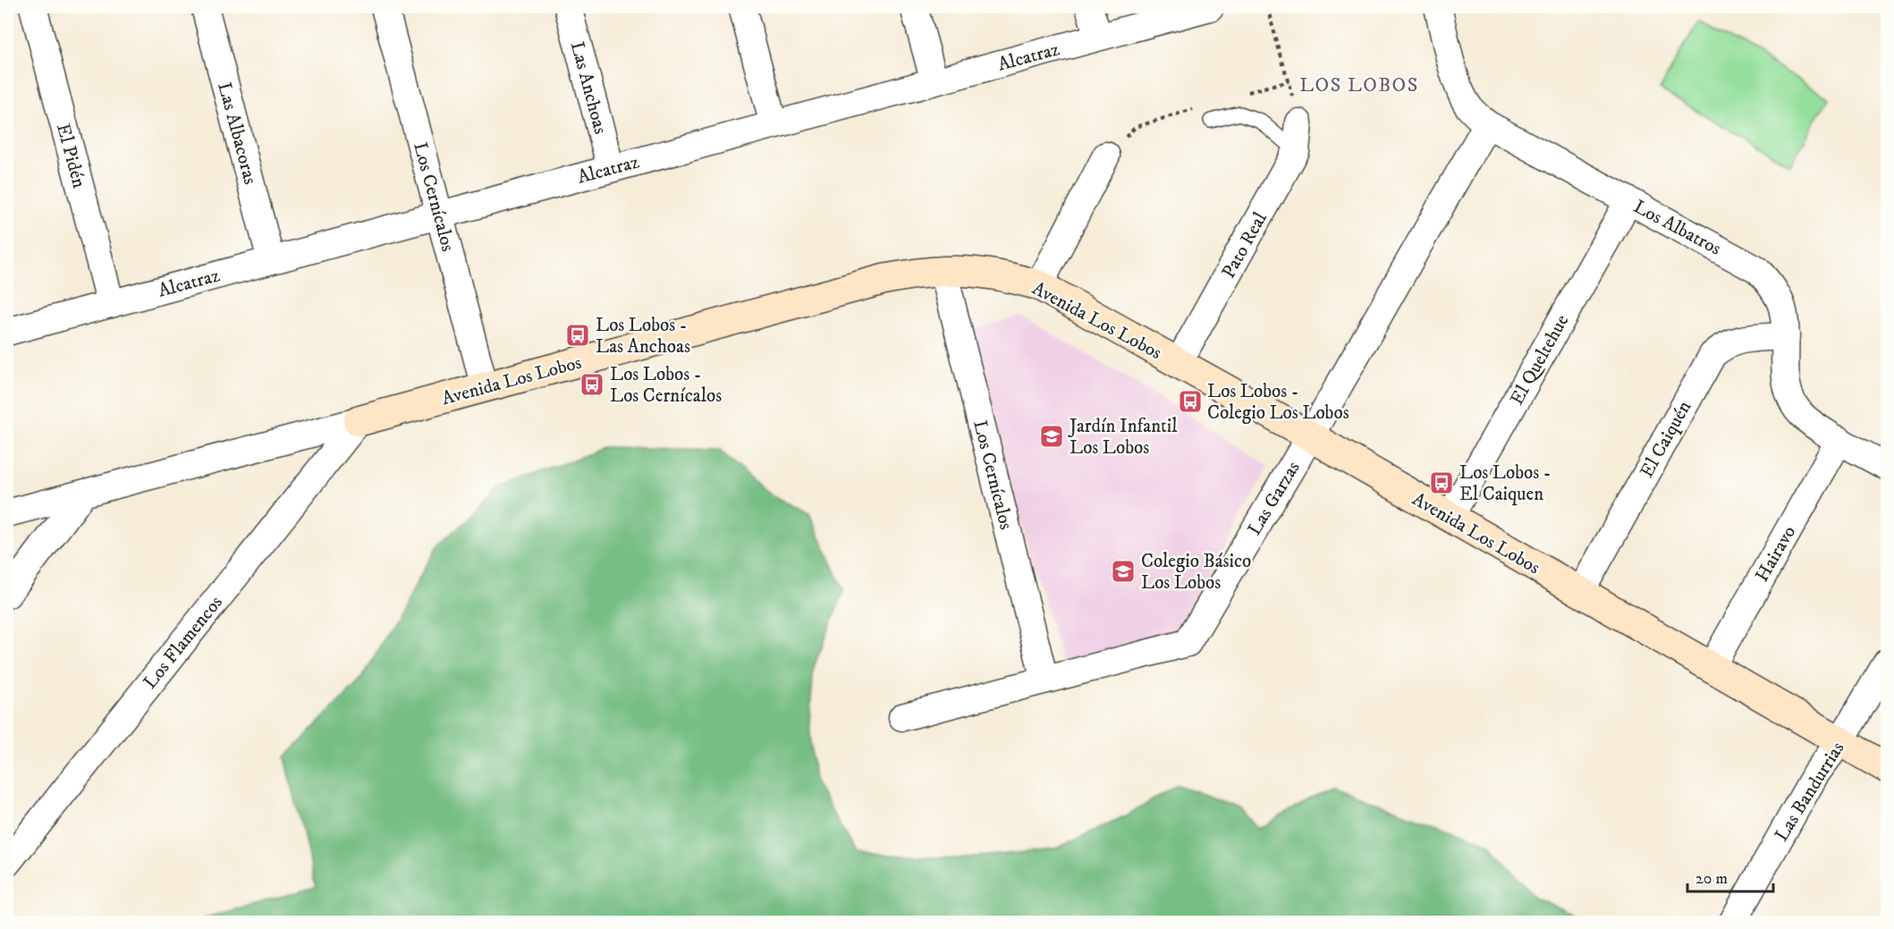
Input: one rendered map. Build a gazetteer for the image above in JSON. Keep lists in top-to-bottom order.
{
  "streets": {
    "street": [
      "Alcatraz",
      "Las Anchoas",
      "Las Albacoras",
      "El Pidén",
      "Los Cernícalos",
      "Los Albatros",
      "Pato Real",
      "Avenida Los Lobos",
      "El Queltehue",
      "El Caiquén",
      "Las Garzas",
      "Hairavo",
      "Los Flamencos",
      "Las Bandurrias"
    ]
  },
  "crossings": [
    ["Alcatraz", "Las Anchoas"],
    ["Alcatraz", "Las Albacoras"],
    ["Alcatraz", "El Pidén"],
    ["Alcatraz", "Los Cernícalos"],
    ["Los Cernícalos", "Avenida Los Lobos"],
    ["Los Cernícalos", "Las Garzas"],
    ["Los Albatros", "El Queltehue"],
    ["Los Albatros", "El Caiquén"],
    ["Los Albatros", "Las Garzas"],
    ["Los Albatros", "Hairavo"],
    ["Pato Real", "Avenida Los Lobos"],
    ["Avenida Los Lobos", "El Queltehue"],
    ["Avenida Los Lobos", "El Caiquén"],
    ["Avenida Los Lobos", "Las Garzas"],
    ["Avenida Los Lobos", "Hairavo"],
    ["Avenida Los Lobos", "Los Flamencos"],
    ["Avenida Los Lobos", "Las Bandurrias"]
  ],
  "districts": ["LOS LOBOS"],
  "places": {
    "bus stop": [
      "Los Lobos - Las Anchoas",
      "Los Lobos - Los Cernícalos",
      "Los Lobos - Colegio Los Lobos",
      "Los Lobos - El Caiquen"
    ],
    "school or university": ["Jardín Infantil Los Lobos", "Colegio Básico Los Lobos"]
  },
  "scale_bar": "20 m"
}
